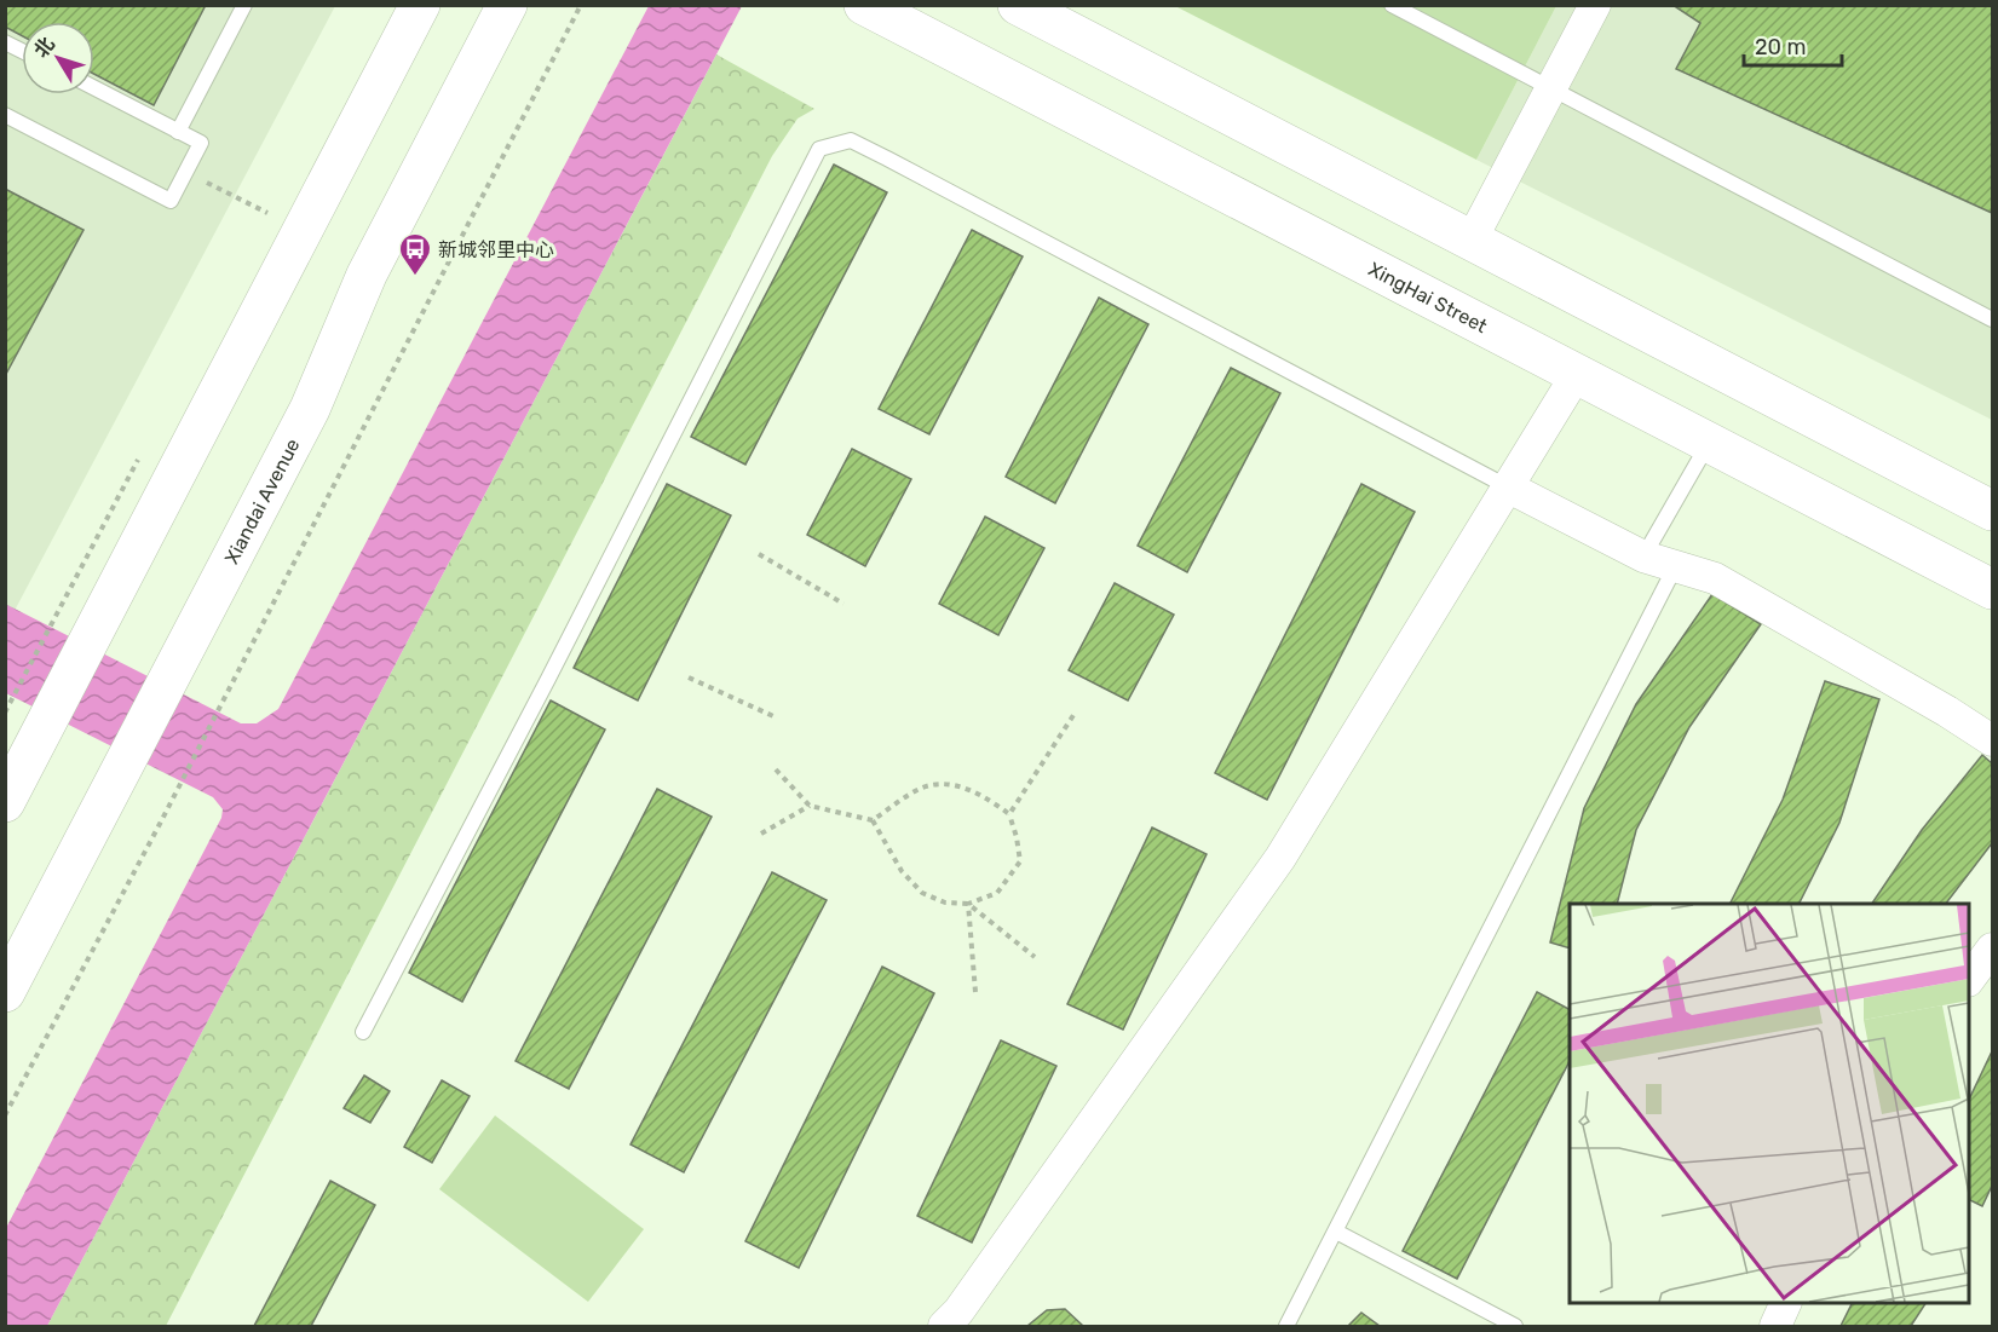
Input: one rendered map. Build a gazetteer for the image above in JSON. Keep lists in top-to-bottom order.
{
  "streets": {
    "main road": ["XingHai Street", "Xiandai Avenue"]
  },
  "places": {
    "bus stop": ["新城邻里中心"]
  },
  "scale_bar": "20 m",
  "north": "top left"
}
